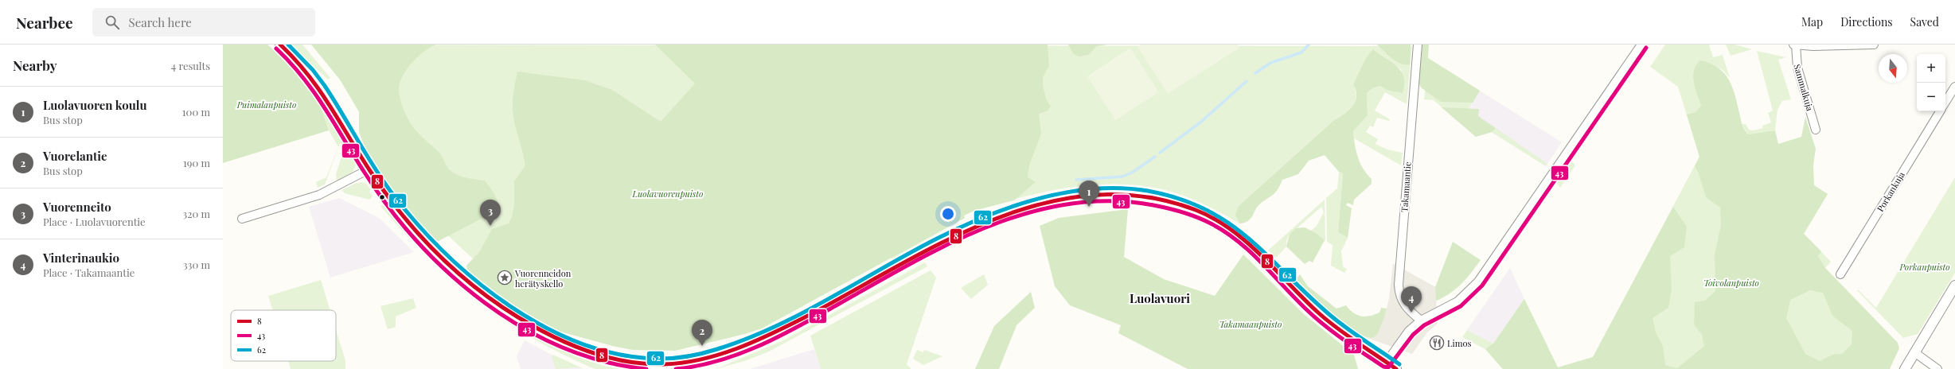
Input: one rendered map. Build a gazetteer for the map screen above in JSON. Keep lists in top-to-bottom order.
{
  "streets": {
    "street": ["Sammalkuja", "Takamaantie", "Porkankuja"]
  },
  "districts": ["Luolavuori"],
  "parks": [
    "Puimalanpuisto",
    "Luolavuorenpuisto",
    "Porkanpuisto",
    "Toivolanpuisto",
    "Takamaanpuisto"
  ],
  "places": {
    "place": ["Vuorenneidon herätyskello"],
    "restaurant": ["Limos"]
  },
  "lines": ["transit line 8", "transit line 62", "transit line 43"],
  "legend": ["8", "43", "62"],
  "north": "bottom",
  "page": {
    "header": "Nearbee",
    "search": "Search here",
    "nav": ["Map", "Directions", "Saved"],
    "heading": ["Nearby", "4 results"],
    "map_buttons": ["+", "−"],
    "list": [
      {
        "mark": "1",
        "name": "Luolavuoren koulu",
        "note": "Bus stop",
        "value": "100 m"
      },
      {
        "mark": "2",
        "name": "Vuorelantie",
        "note": "Bus stop",
        "value": "190 m"
      },
      {
        "mark": "3",
        "name": "Vuorenneito",
        "note": "Place · Luolavuorentie",
        "value": "320 m"
      },
      {
        "mark": "4",
        "name": "Vinterinaukio",
        "note": "Place · Takamaantie",
        "value": "330 m"
      }
    ],
    "pins": [
      "1",
      "3",
      "4",
      "2"
    ]
  }
}
